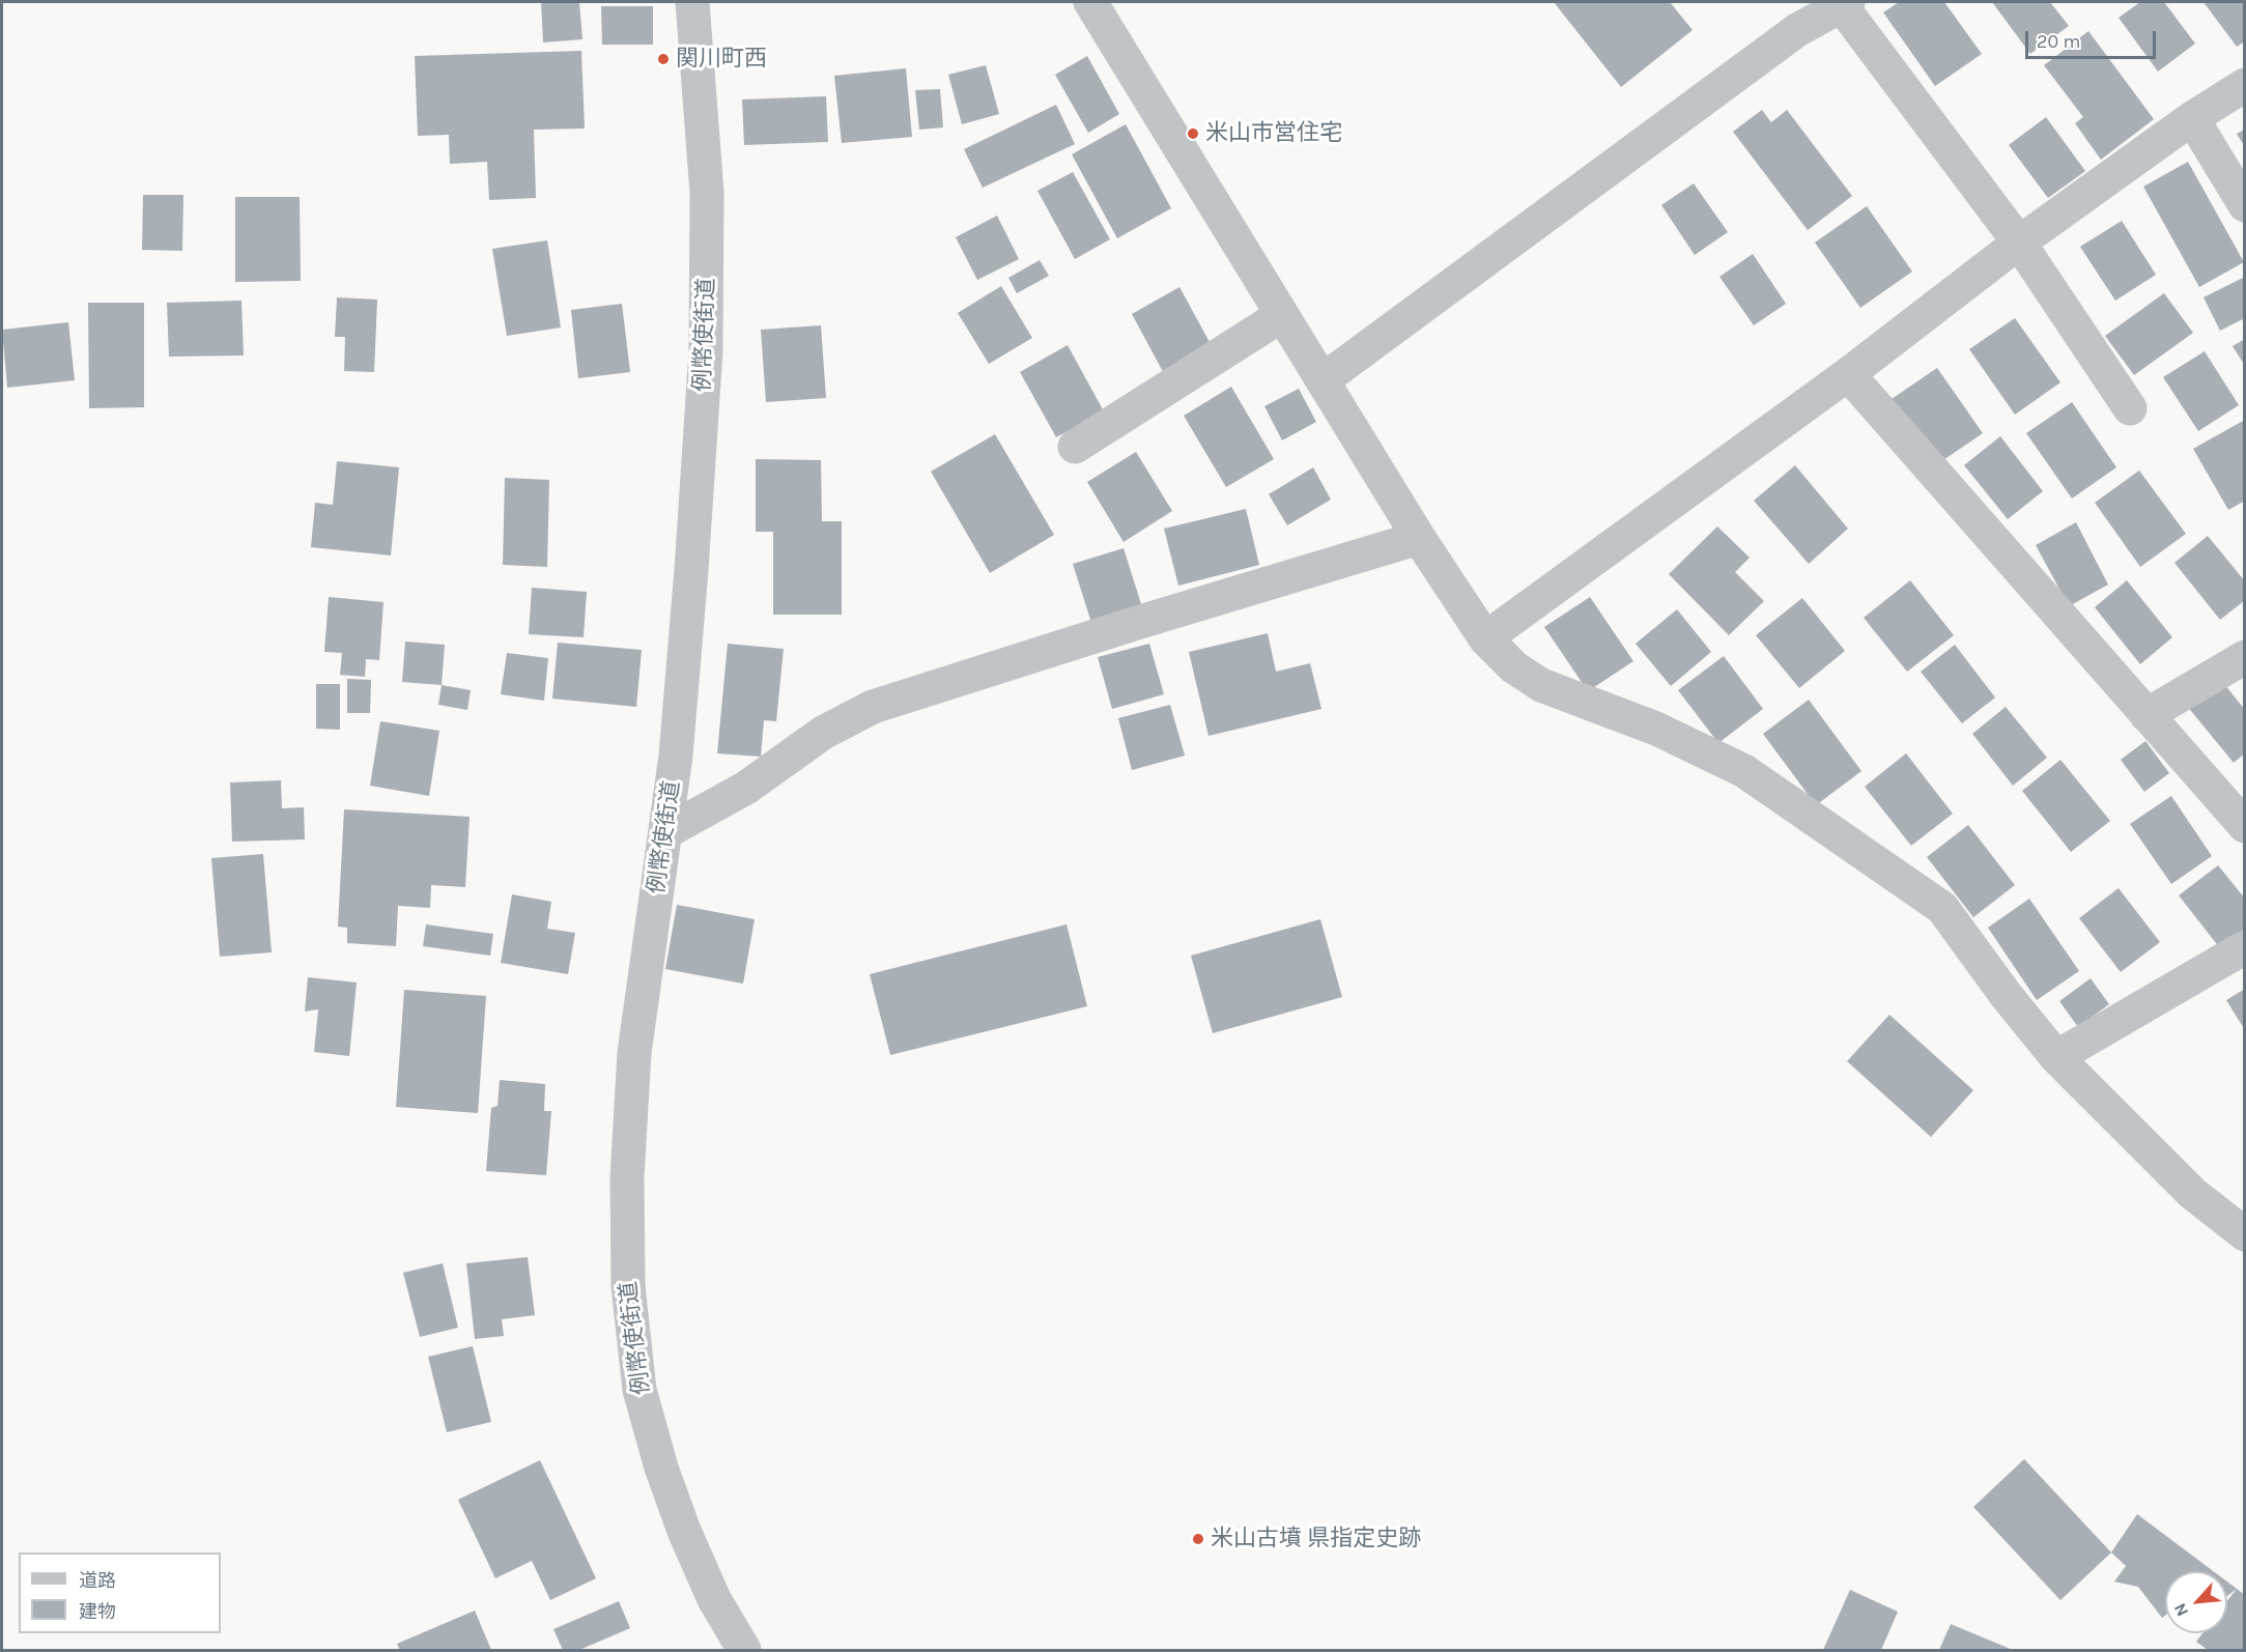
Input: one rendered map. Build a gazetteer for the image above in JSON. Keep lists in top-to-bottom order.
{
  "streets": {
    "street": ["例幣使街道"]
  },
  "places": ["関川町西", "米山市営住宅", "米山古墳 県指定史跡"],
  "legend": ["道路", "建物"],
  "scale_bar": "20 m",
  "north": "bottom left"
}
